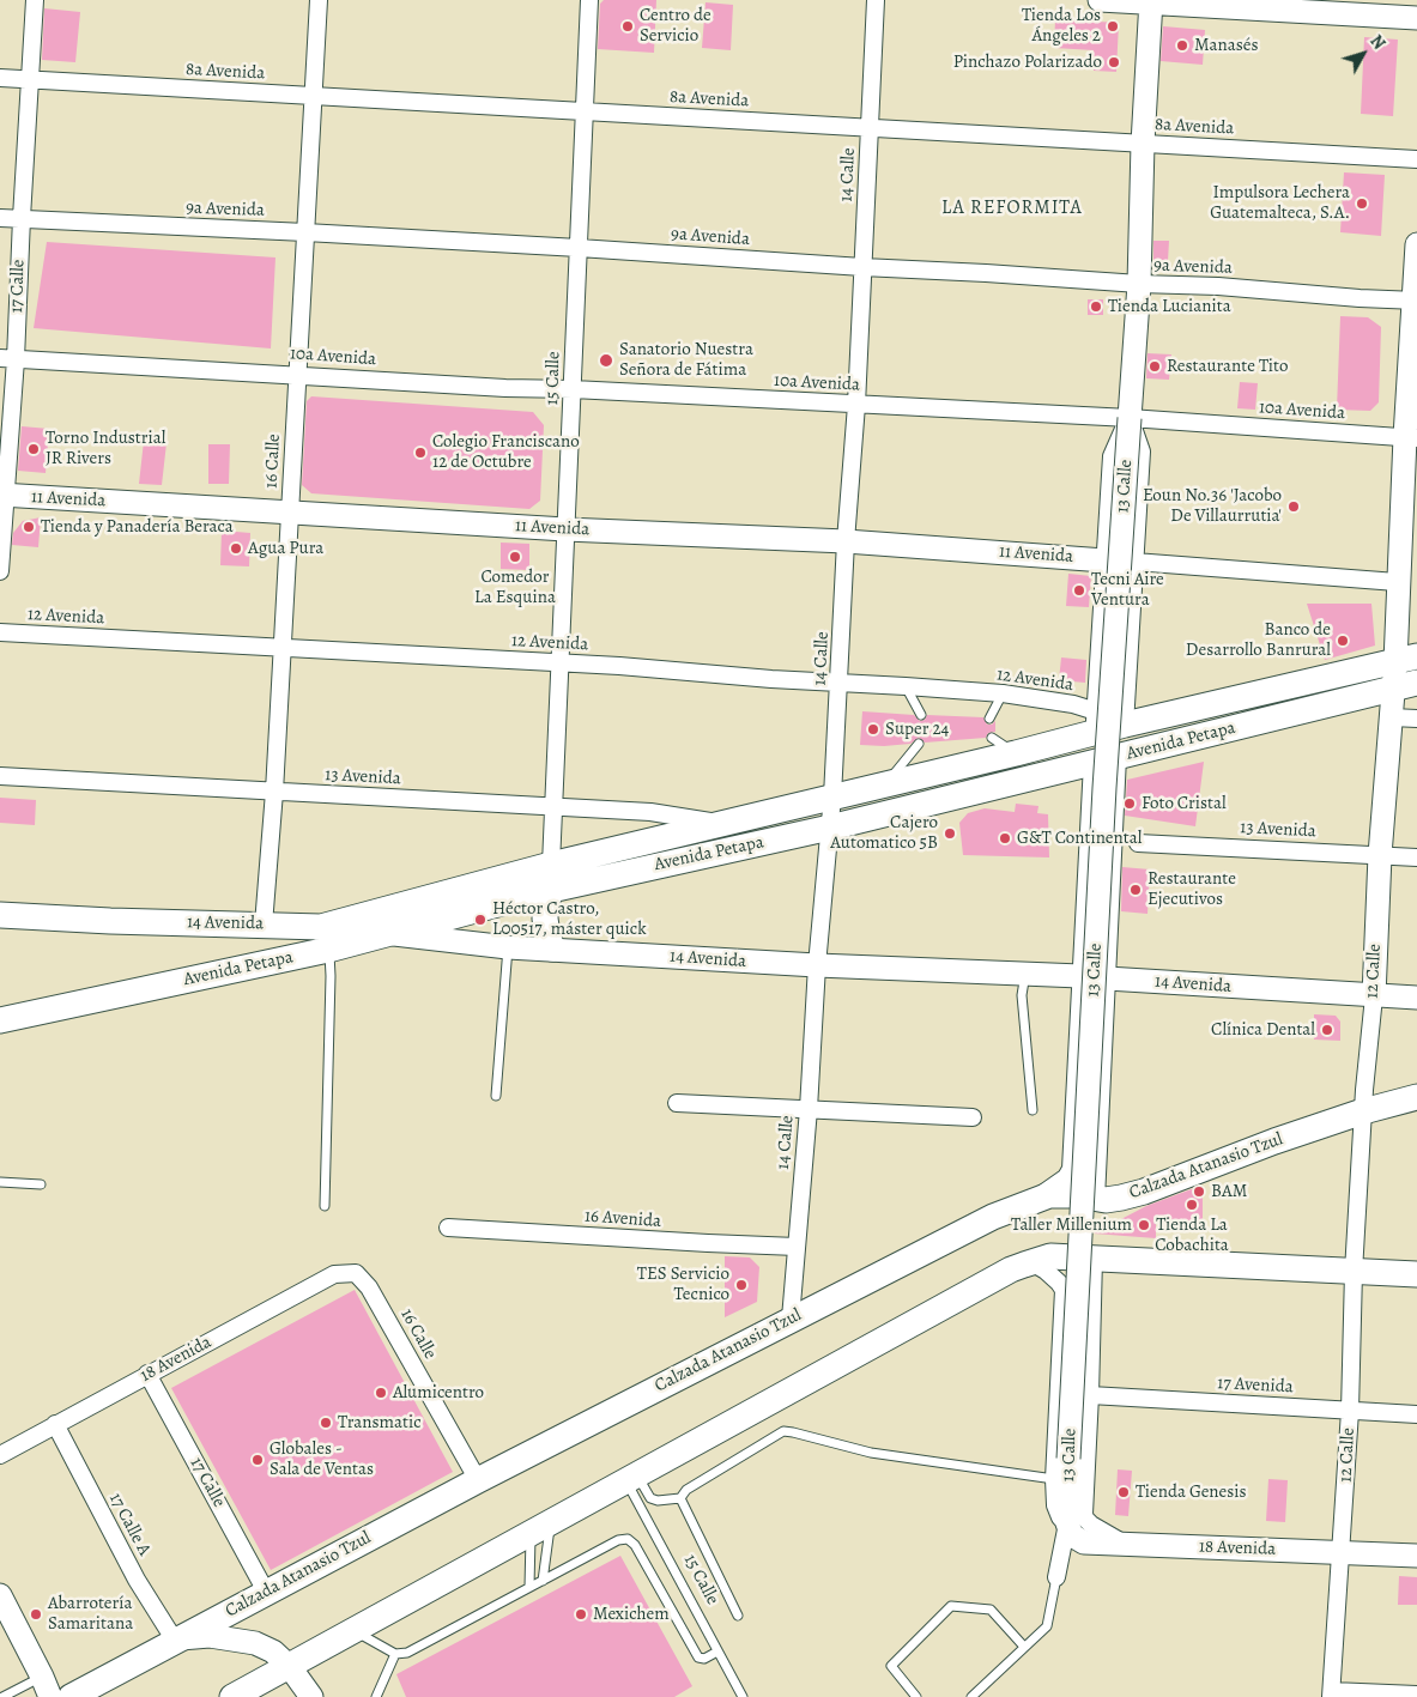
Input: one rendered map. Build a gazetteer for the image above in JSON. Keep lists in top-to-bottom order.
{
  "streets": {
    "main road": [
      "13 Calle",
      "11 Avenida",
      "Avenida Petapa",
      "14 Avenida",
      "12 Calle",
      "Calzada Atanasio Tzul",
      "18 Avenida"
    ],
    "street": [
      "8a Avenida",
      "14 Calle",
      "9a Avenida",
      "17 Calle",
      "10a Avenida",
      "15 Calle",
      "16 Calle",
      "12 Avenida",
      "13 Avenida",
      "16 Avenida",
      "17 Avenida",
      "17 Calle A"
    ]
  },
  "crossings": [
    ["8a Avenida", "14 Calle"],
    ["8a Avenida", "17 Calle"],
    ["8a Avenida", "15 Calle"],
    ["8a Avenida", "16 Calle"],
    ["8a Avenida", "13 Calle"],
    ["14 Calle", "9a Avenida"],
    ["14 Calle", "10a Avenida"],
    ["14 Calle", "11 Avenida"],
    ["14 Calle", "12 Avenida"],
    ["14 Calle", "Avenida Petapa"],
    ["14 Calle", "14 Avenida"],
    ["14 Calle", "Calzada Atanasio Tzul"],
    ["14 Calle", "16 Avenida"],
    ["9a Avenida", "17 Calle"],
    ["9a Avenida", "15 Calle"],
    ["9a Avenida", "16 Calle"],
    ["9a Avenida", "13 Calle"],
    ["9a Avenida", "12 Calle"],
    ["17 Calle", "10a Avenida"],
    ["17 Calle", "11 Avenida"],
    ["17 Calle", "Calzada Atanasio Tzul"],
    ["17 Calle", "18 Avenida"],
    ["10a Avenida", "15 Calle"],
    ["10a Avenida", "16 Calle"],
    ["10a Avenida", "13 Calle"],
    ["10a Avenida", "12 Calle"],
    ["15 Calle", "11 Avenida"],
    ["15 Calle", "12 Avenida"],
    ["15 Calle", "Avenida Petapa"],
    ["15 Calle", "13 Avenida"],
    ["16 Calle", "11 Avenida"],
    ["16 Calle", "12 Avenida"],
    ["16 Calle", "13 Avenida"],
    ["16 Calle", "14 Avenida"],
    ["16 Calle", "Calzada Atanasio Tzul"],
    ["16 Calle", "18 Avenida"],
    ["13 Calle", "11 Avenida"],
    ["13 Calle", "12 Avenida"],
    ["13 Calle", "Avenida Petapa"],
    ["13 Calle", "14 Avenida"],
    ["13 Calle", "Calzada Atanasio Tzul"],
    ["13 Calle", "18 Avenida"],
    ["13 Calle", "17 Avenida"],
    ["12 Avenida", "Avenida Petapa"],
    ["Avenida Petapa", "13 Avenida"],
    ["Avenida Petapa", "14 Avenida"],
    ["Avenida Petapa", "12 Calle"],
    ["13 Avenida", "12 Calle"],
    ["14 Avenida", "12 Calle"],
    ["12 Calle", "Calzada Atanasio Tzul"],
    ["12 Calle", "18 Avenida"],
    ["12 Calle", "17 Avenida"],
    ["Calzada Atanasio Tzul", "17 Calle A"],
    ["18 Avenida", "17 Calle A"]
  ],
  "districts": ["LA REFORMITA"],
  "places": [
    "Centro de Servicio",
    "Tienda Los Ángeles 2",
    "Manasés",
    "Pinchazo Polarizado",
    "Impulsora Lechera Guatemalteca, S.A.",
    "Tienda Lucianita",
    "Sanatorio Nuestra Señora de Fátima",
    "Restaurante Tito",
    "Torno Industrial JR Rivers",
    "Colegio Franciscano 12 de Octubre",
    "Eoun No.36 'Jacobo De Villaurrutia'",
    "Tienda y Panadería Beraca",
    "Agua Pura",
    "Comedor La Esquina",
    "Tecni Aire Ventura",
    "Banco de Desarrollo Banrural",
    "Super 24",
    "Foto Cristal",
    "Cajero Automatico 5B",
    "G&T Continental",
    "Restaurante Ejecutivos",
    "Héctor Castro, L00517, máster quick",
    "Clínica Dental",
    "BAM",
    "Tienda La Cobachita",
    "Taller Millenium",
    "TES Servicio Tecnico",
    "Alumicentro",
    "Transmatic",
    "Globales - Sala de Ventas",
    "Tienda Genesis",
    "Abarrotería Samaritana",
    "Mexichem"
  ],
  "north": "top right"
}
